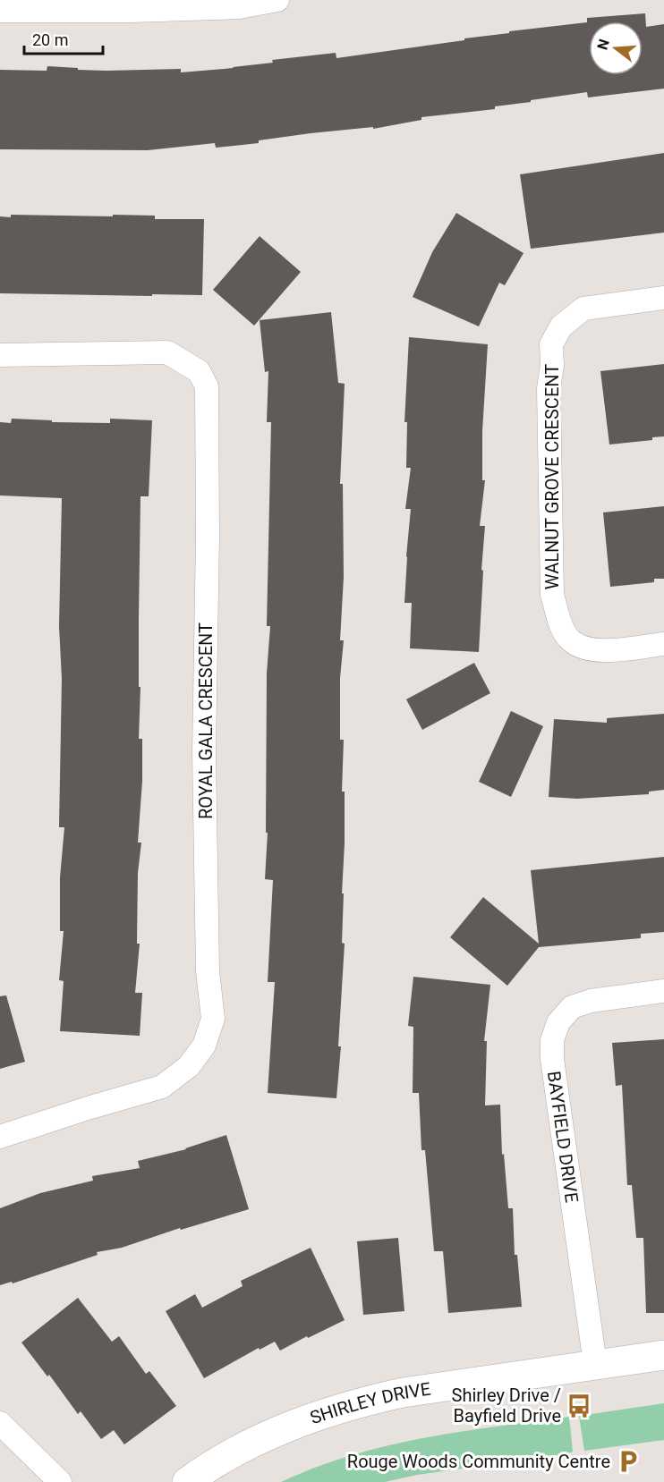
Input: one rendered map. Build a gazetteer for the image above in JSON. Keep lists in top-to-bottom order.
{
  "streets": {
    "street": [
      "WALNUT GROVE CRESCENT",
      "ROYAL GALA CRESCENT",
      "BAYFIELD DRIVE",
      "SHIRLEY DRIVE"
    ]
  },
  "crossings": [
    ["BAYFIELD DRIVE", "SHIRLEY DRIVE"]
  ],
  "places": {
    "bus stop": ["Shirley Drive / Bayfield Drive"],
    "parking": ["Rouge Woods Community Centre"]
  },
  "scale_bar": "20 m",
  "north": "left"
}
